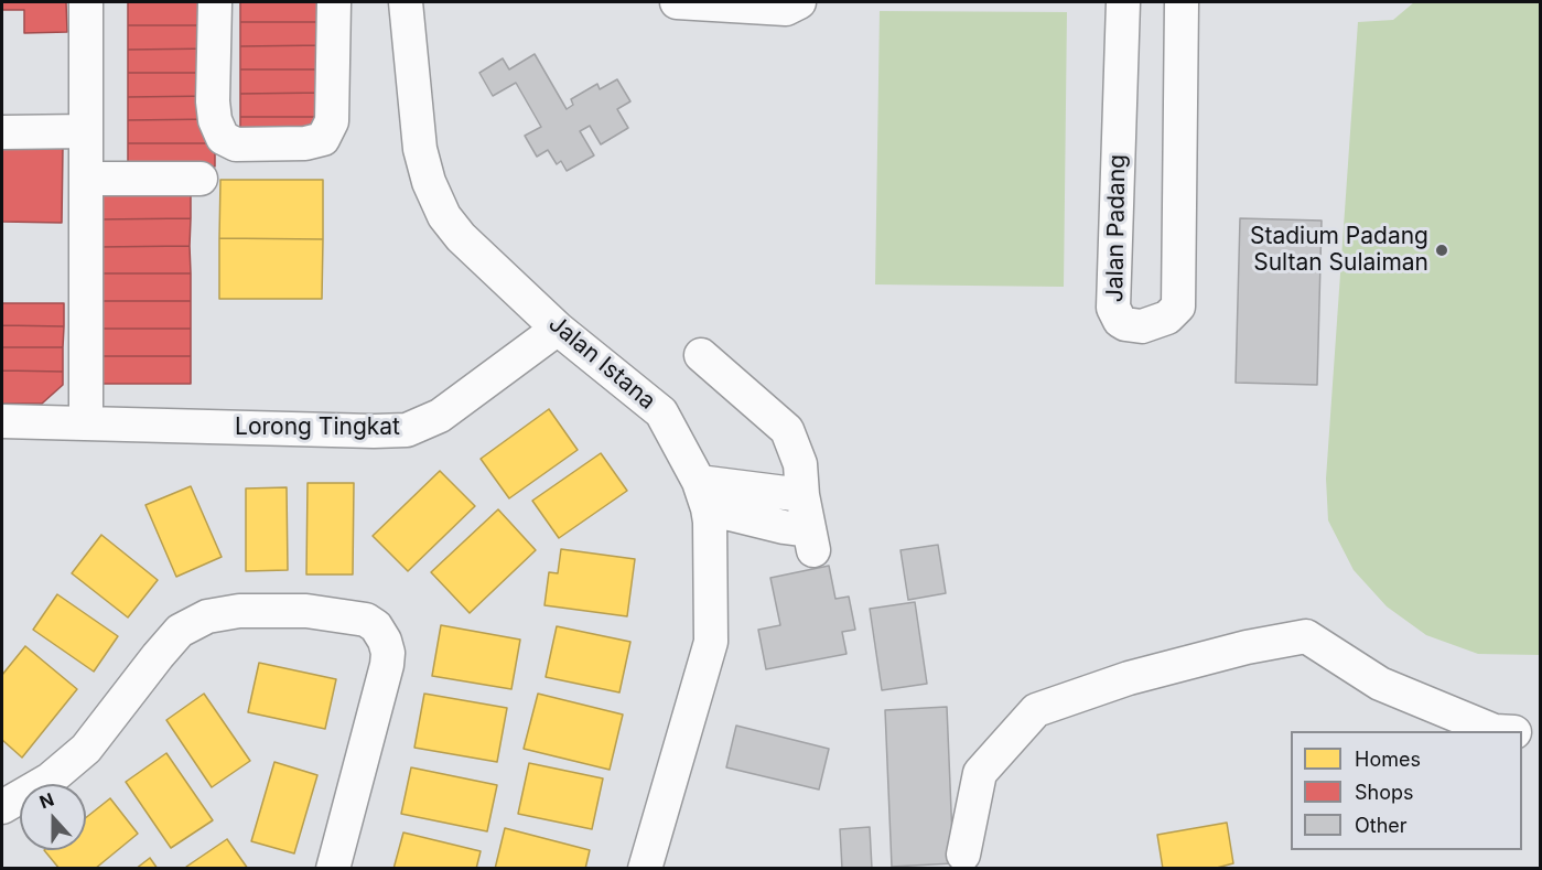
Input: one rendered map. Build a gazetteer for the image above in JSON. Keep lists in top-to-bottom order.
{
  "streets": {
    "street": ["Jalan Padang", "Jalan Istana", "Lorong Tingkat"]
  },
  "crossings": [
    ["Jalan Istana", "Lorong Tingkat"]
  ],
  "places": ["Stadium Padang Sultan Sulaiman"],
  "legend": ["Homes", "Shops", "Other"],
  "north": "top"
}
